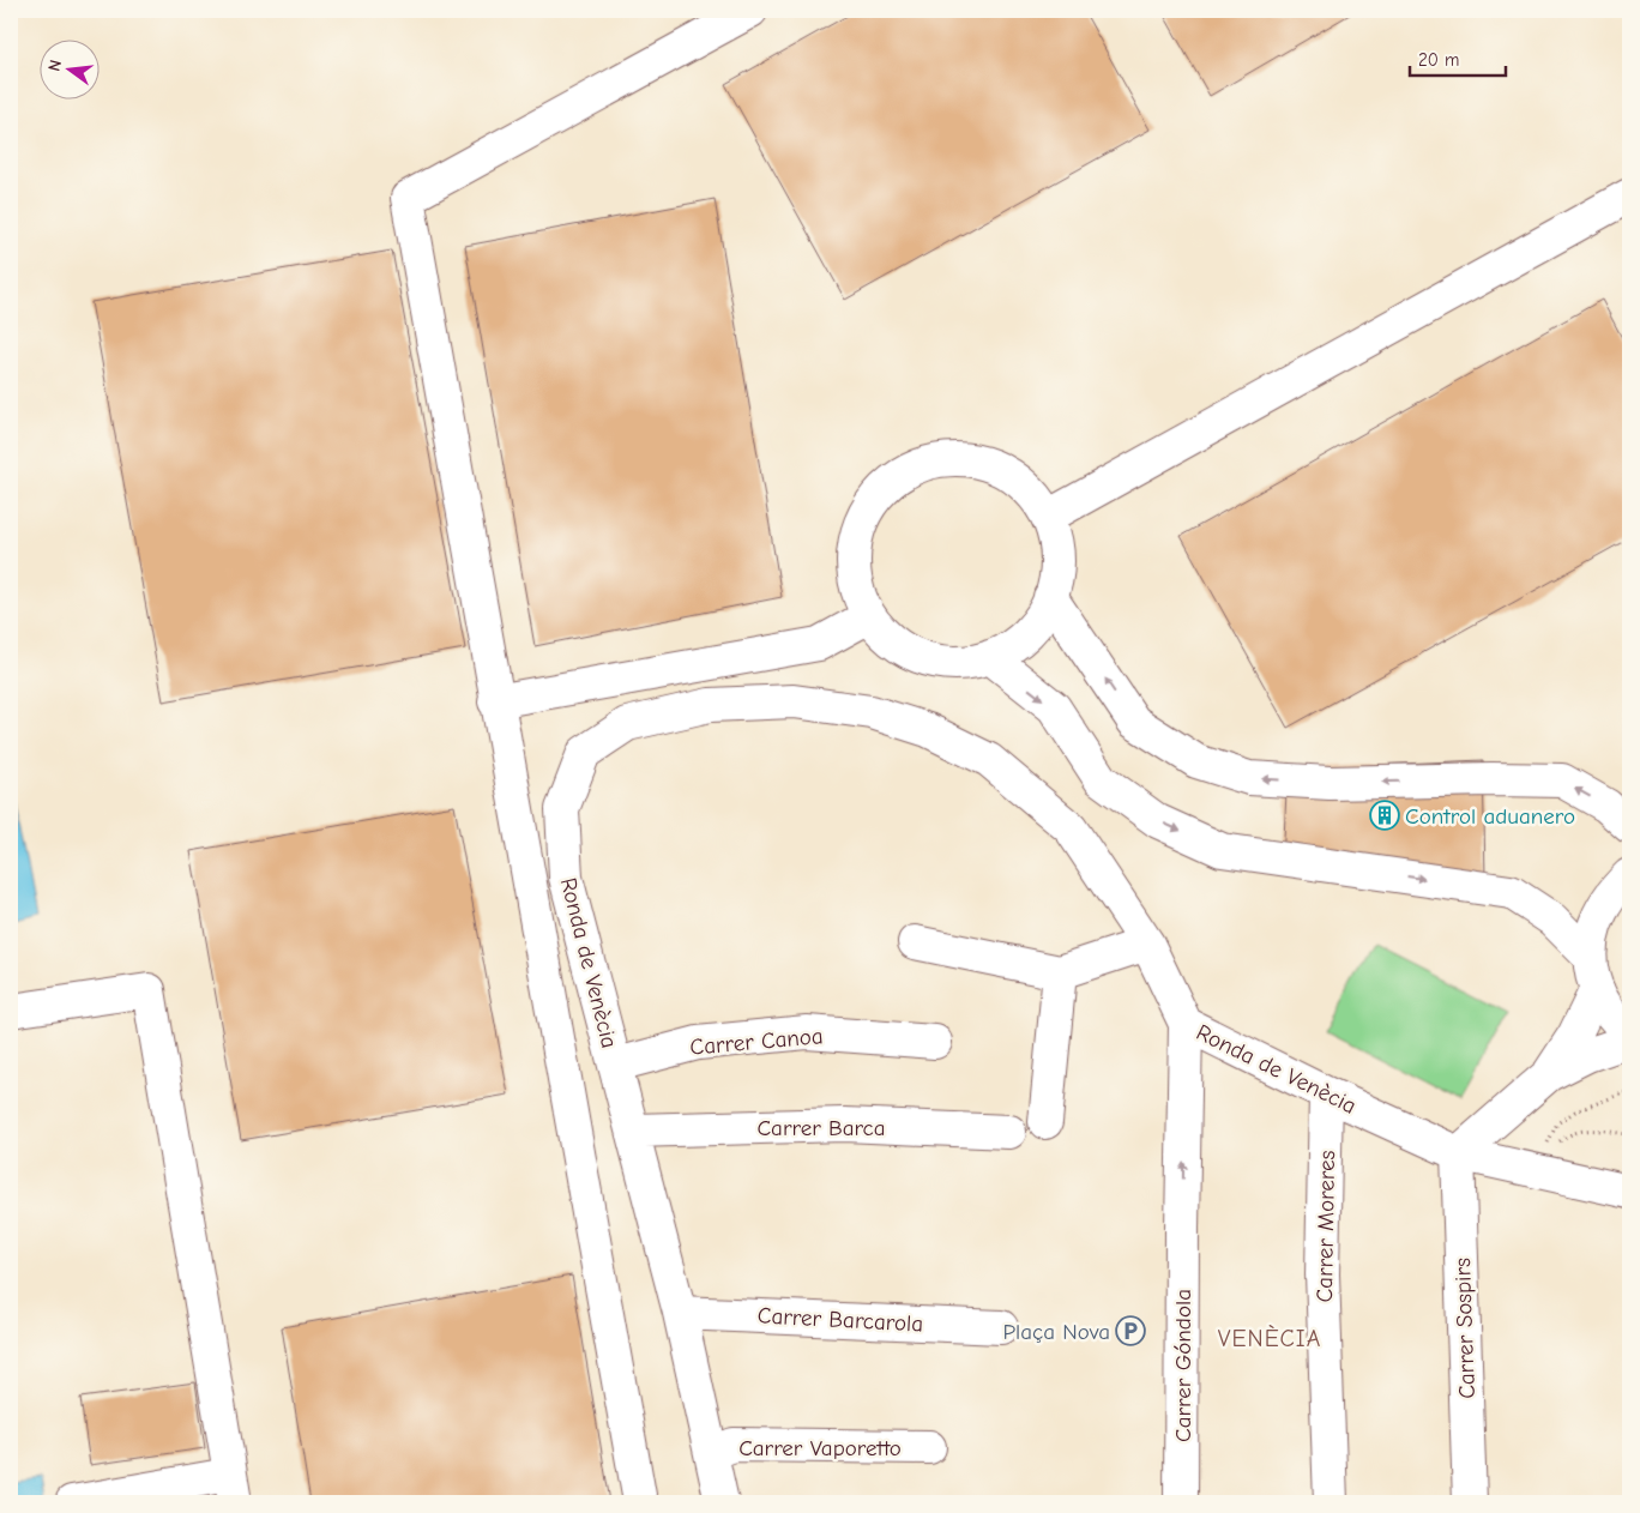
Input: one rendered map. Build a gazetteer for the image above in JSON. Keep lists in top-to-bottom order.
{
  "streets": {
    "main road": [
      "Ronda de Venècia",
      "Carrer Canoa",
      "Carrer Barca",
      "Carrer Moreres",
      "Carrer Barcarola",
      "Carrer Sospirs",
      "Carrer Góndola",
      "Carrer Vaporetto"
    ]
  },
  "crossings": [
    ["Ronda de Venècia", "Carrer Canoa"],
    ["Ronda de Venècia", "Carrer Barca"],
    ["Ronda de Venècia", "Carrer Moreres"],
    ["Ronda de Venècia", "Carrer Barcarola"],
    ["Ronda de Venècia", "Carrer Sospirs"],
    ["Ronda de Venècia", "Carrer Góndola"],
    ["Ronda de Venècia", "Carrer Vaporetto"]
  ],
  "one_way": ["Carrer Góndola"],
  "districts": ["VENÈCIA"],
  "places": {
    "building": ["Control aduanero"],
    "parking": ["Plaça Nova"]
  },
  "scale_bar": "20 m",
  "north": "left"
}
